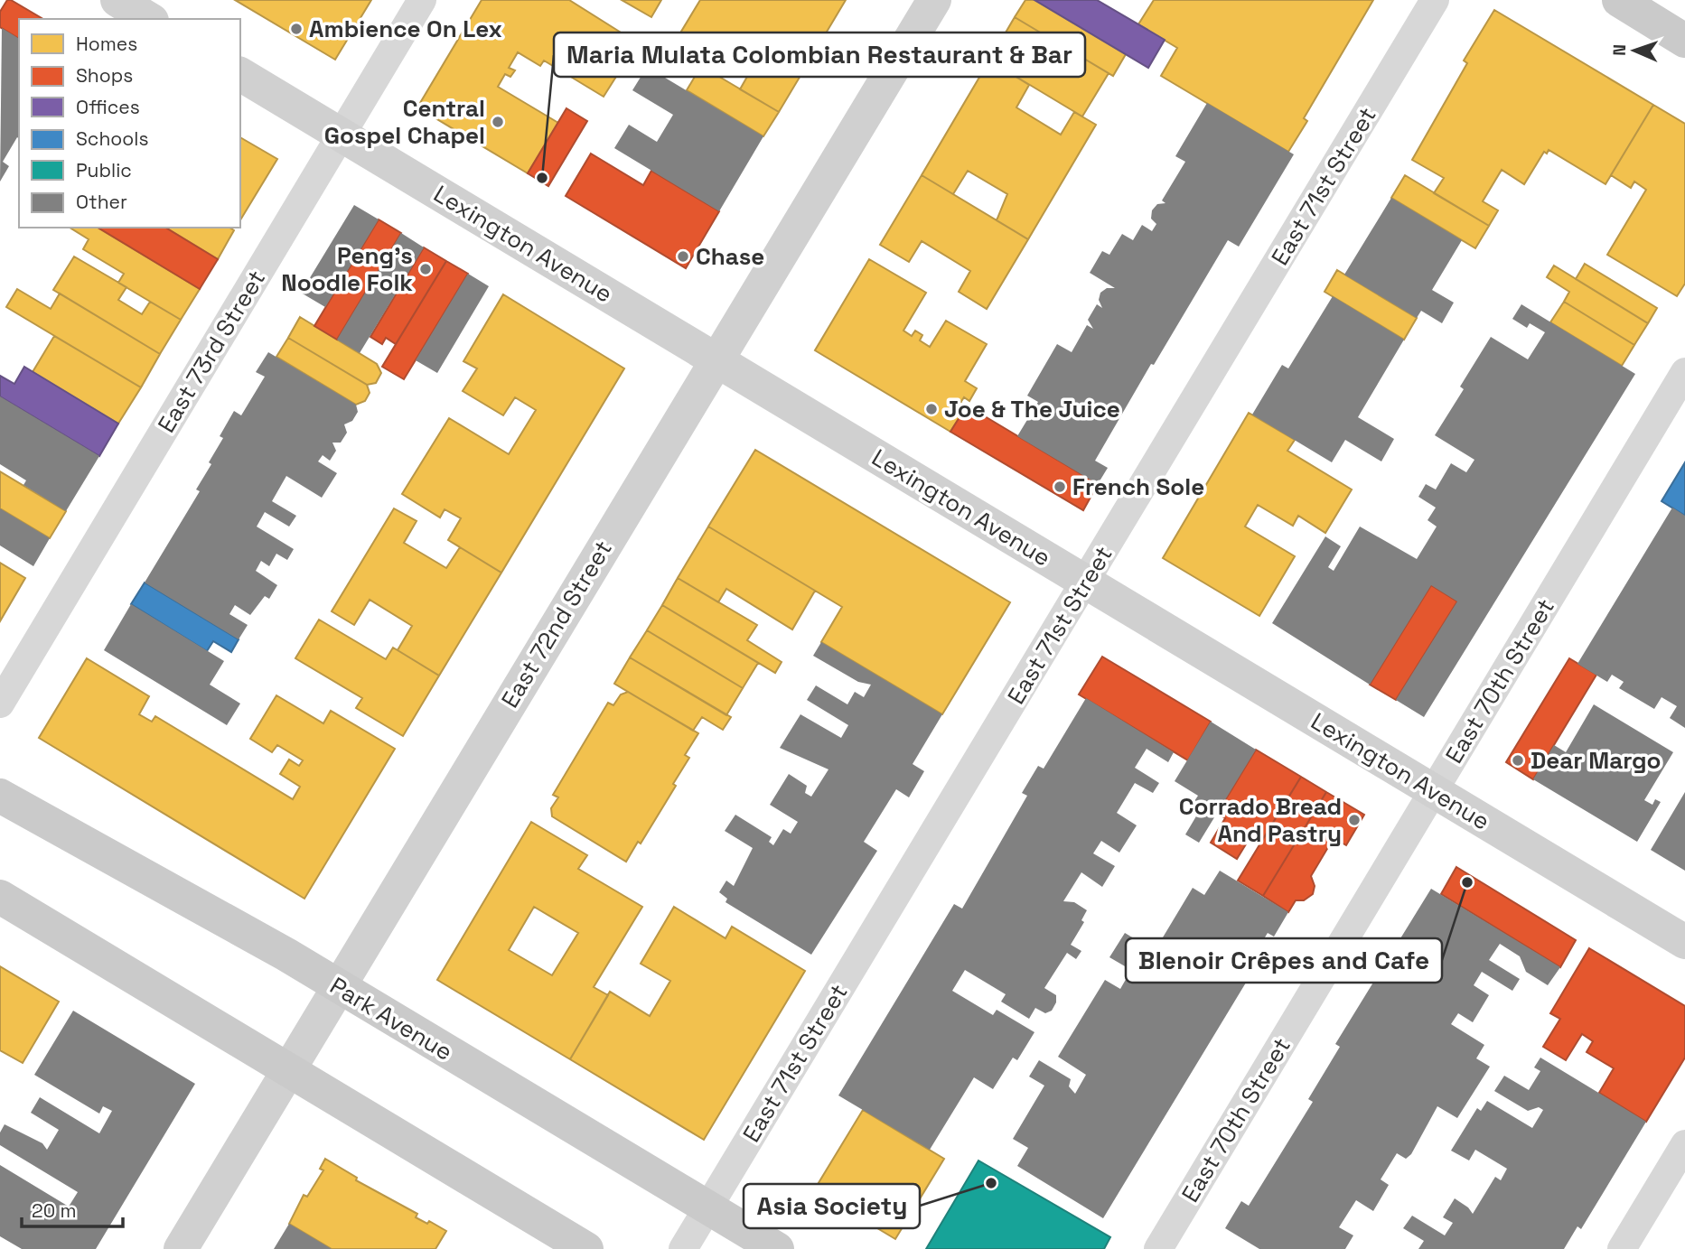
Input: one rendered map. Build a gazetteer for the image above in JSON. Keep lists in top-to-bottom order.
{
  "streets": {
    "main road": ["Lexington Avenue", "East 72nd Street", "Park Avenue"],
    "street": ["East 71st Street", "East 73rd Street", "East 70th Street"]
  },
  "crossings": [
    ["East 71st Street", "Lexington Avenue"],
    ["East 71st Street", "Park Avenue"],
    ["Lexington Avenue", "East 73rd Street"],
    ["Lexington Avenue", "East 72nd Street"],
    ["Lexington Avenue", "East 70th Street"],
    ["East 72nd Street", "Park Avenue"]
  ],
  "places": [
    "Ambience On Lex",
    "Central Gospel Chapel",
    "Maria Mulata Colombian Restaurant & Bar",
    "Chase",
    "Peng's Noodle Folk",
    "Joe & The Juice",
    "French Sole",
    "Dear Margo",
    "Corrado Bread And Pastry",
    "Blenoir Crêpes and Cafe",
    "Asia Society"
  ],
  "legend": [
    "Homes",
    "Shops",
    "Offices",
    "Schools",
    "Public",
    "Other"
  ],
  "scale_bar": "20 m",
  "north": "left"
}
